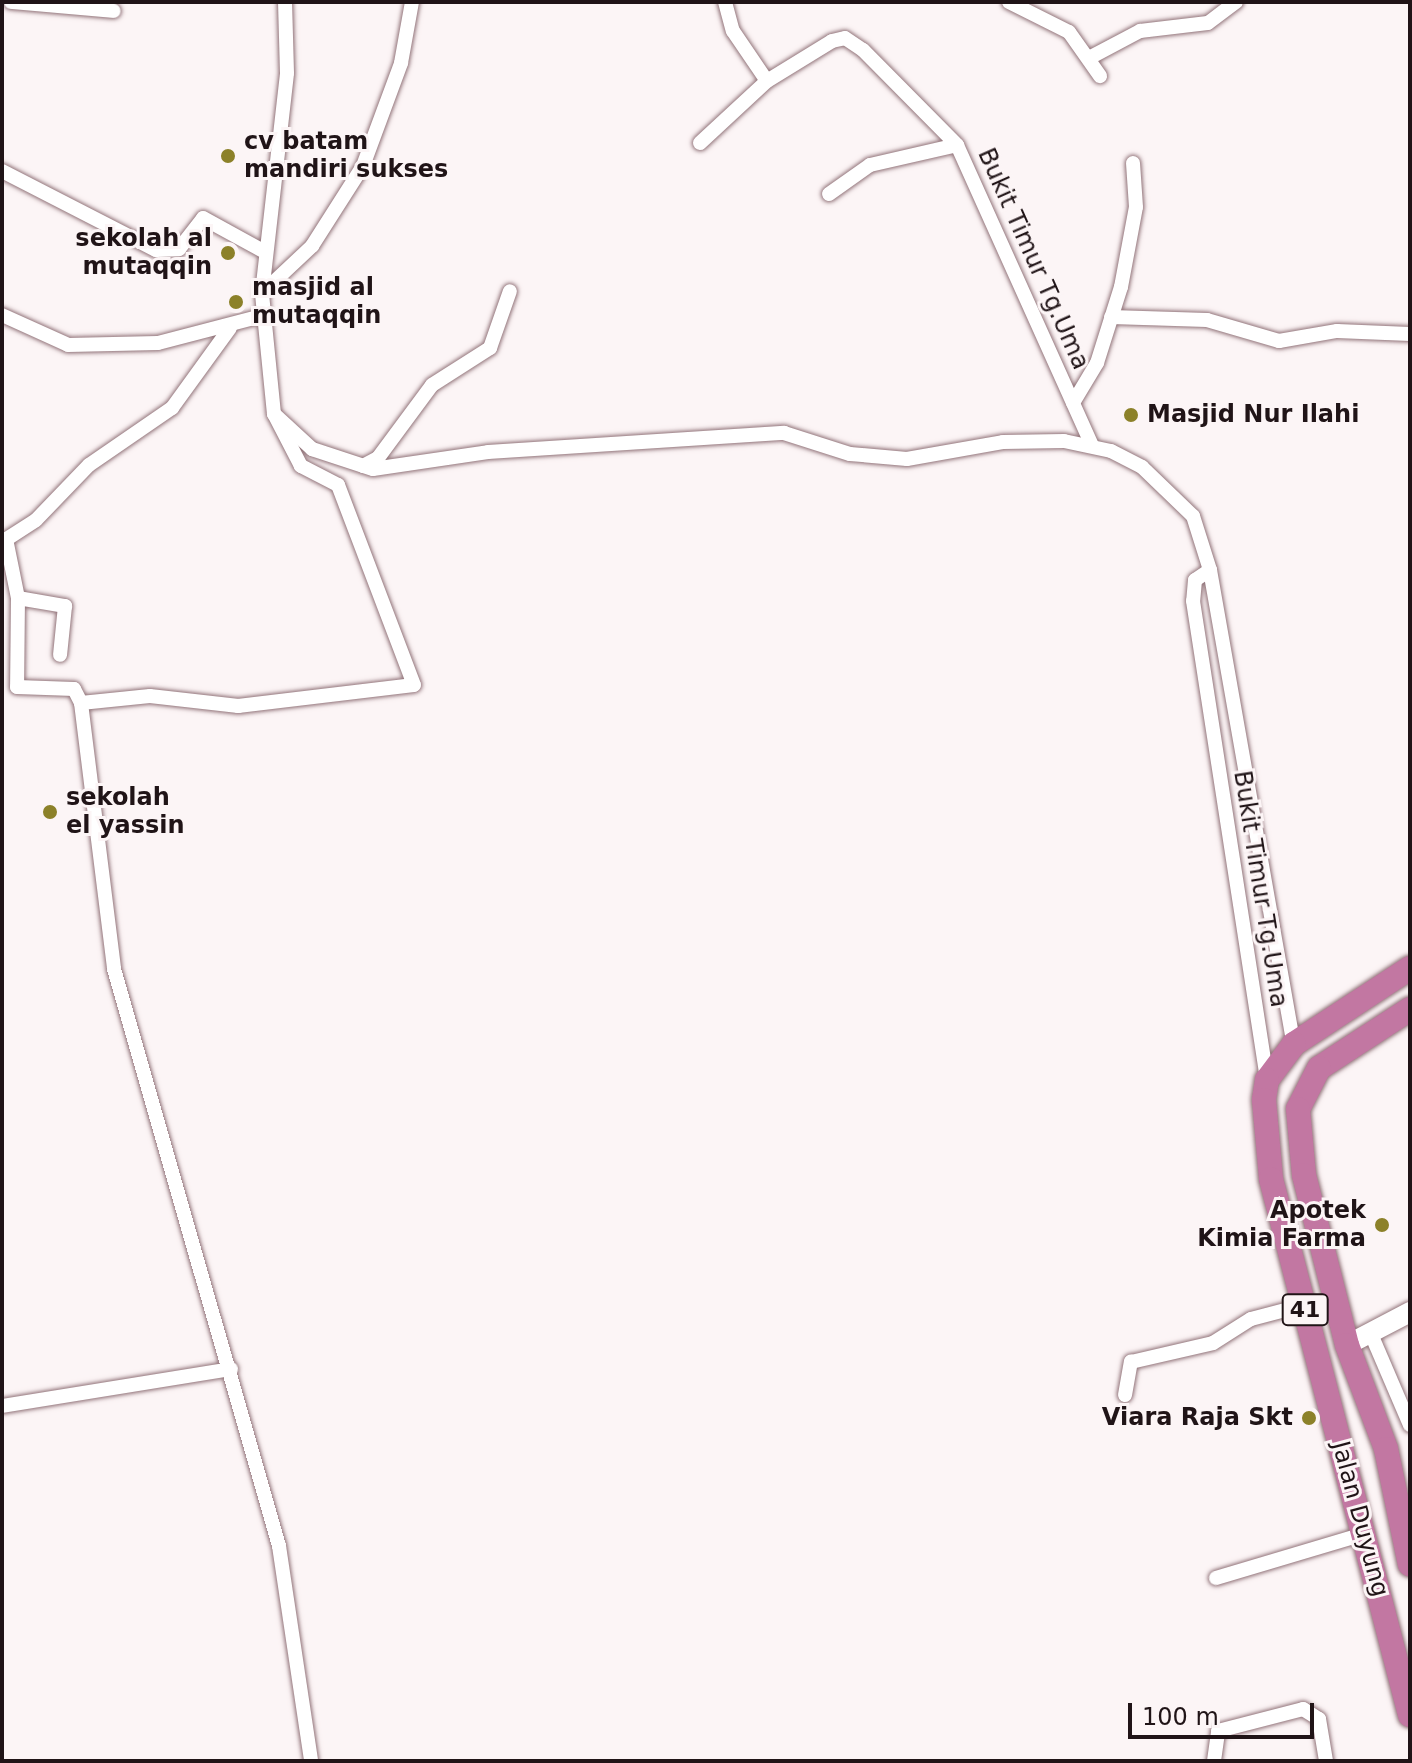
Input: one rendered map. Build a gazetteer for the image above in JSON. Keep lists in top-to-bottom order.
{
  "streets": {
    "highway": ["41", "Jalan Duyung"],
    "street": ["Bukit Timur Tg.Uma"]
  },
  "crossings": [
    ["Bukit Timur Tg.Uma", "Jalan Duyung"]
  ],
  "places": [
    "cv batam mandiri sukses",
    "sekolah al mutaqqin",
    "masjid al mutaqqin",
    "Masjid Nur Ilahi",
    "sekolah el yassin",
    "Apotek Kimia Farma",
    "Viara Raja Skt"
  ],
  "scale_bar": "100 m"
}
